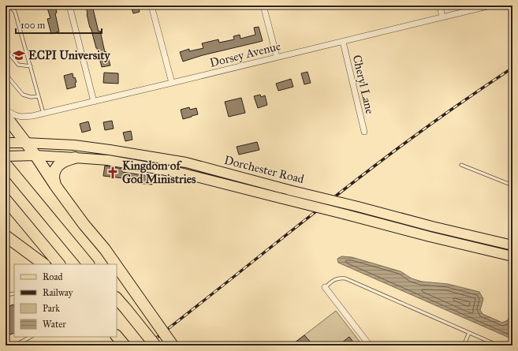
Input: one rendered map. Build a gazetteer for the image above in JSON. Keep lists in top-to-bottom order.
{
  "streets": {
    "main road": ["Dorchester Road"],
    "street": ["Dorsey Avenue", "Cheryl Lane"]
  },
  "crossings": [
    ["Dorsey Avenue", "Cheryl Lane"]
  ],
  "places": {
    "school or university": ["ECPI University"],
    "church": ["Kingdom of God Ministries"]
  },
  "legend": [
    "Road",
    "Railway",
    "Park",
    "Water"
  ],
  "scale_bar": "100 m"
}
